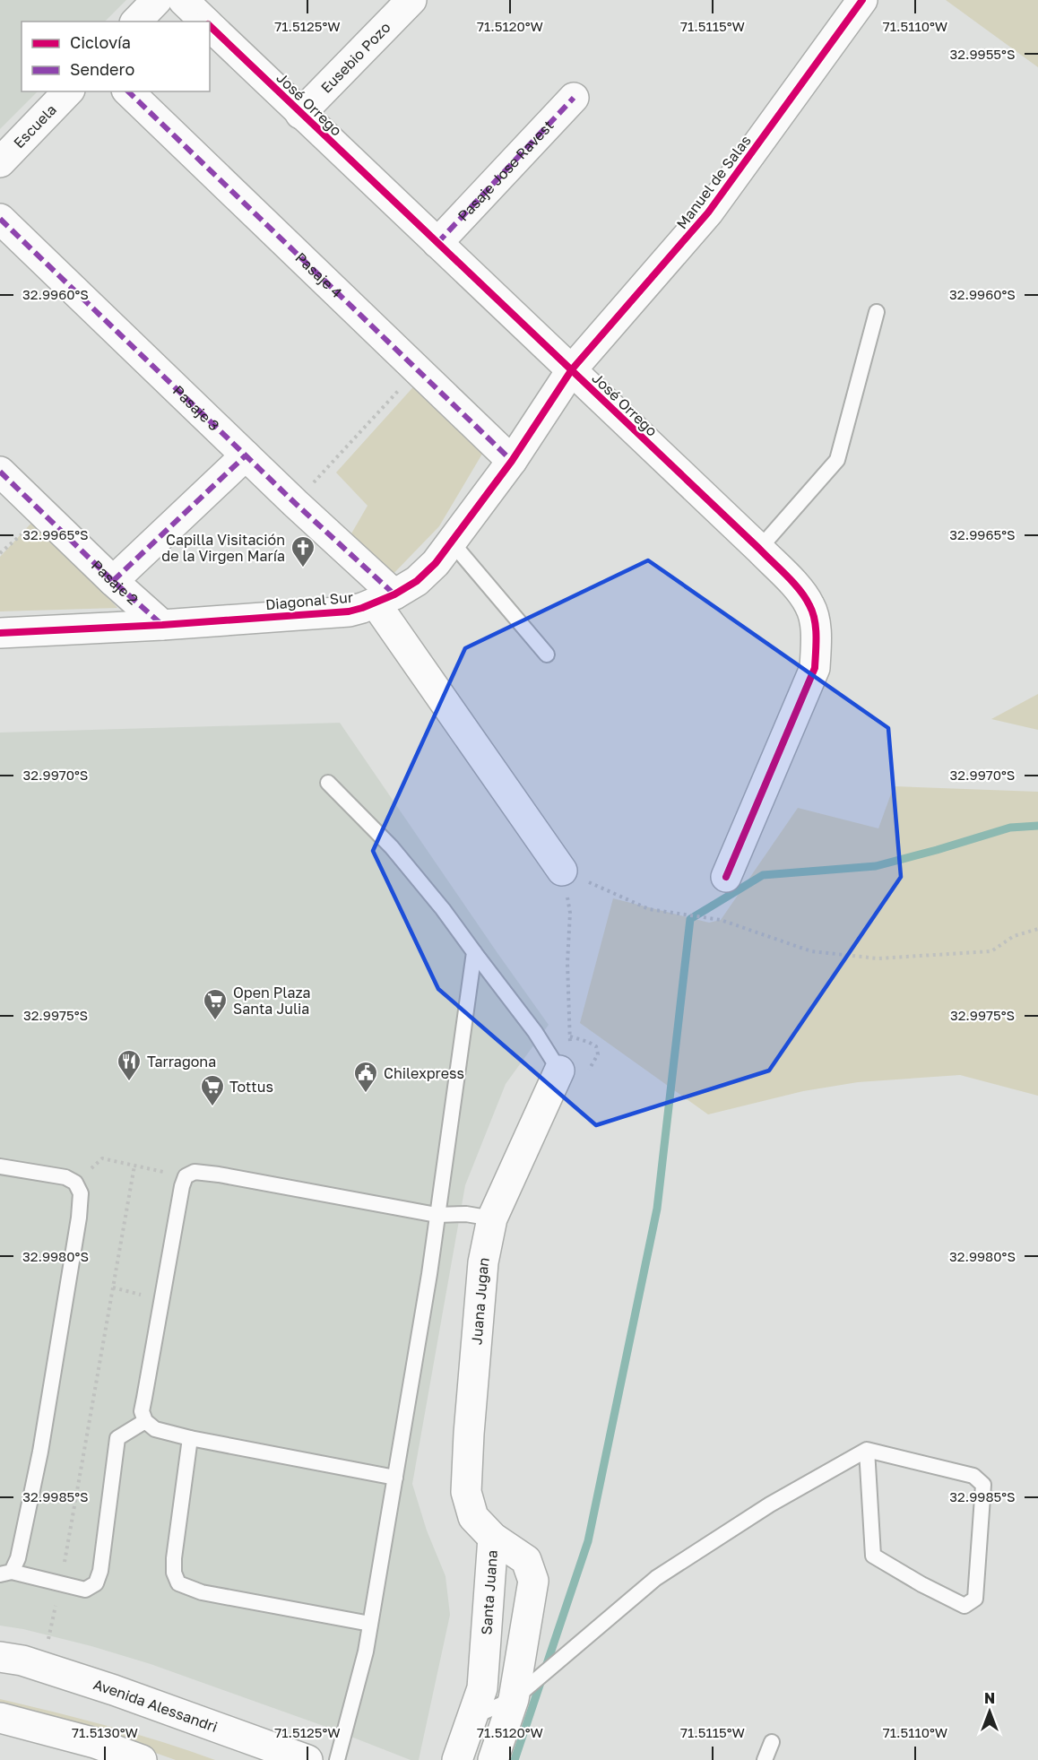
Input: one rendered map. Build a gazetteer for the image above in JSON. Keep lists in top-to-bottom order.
{
  "streets": {
    "street": [
      "Eusebio Pozo",
      "José Orrego",
      "Escuela",
      "Pasaje Jose Ravest",
      "Manuel de Salas",
      "Pasaje 4",
      "Pasaje 3",
      "Pasaje 2",
      "Diagonal Sur",
      "Juana Jugan",
      "Santa Juana",
      "Avenida Alessandri"
    ]
  },
  "crossings": [
    ["Eusebio Pozo", "José Orrego"],
    ["José Orrego", "Pasaje Jose Ravest"],
    ["José Orrego", "Manuel de Salas"],
    ["José Orrego", "Diagonal Sur"],
    ["Manuel de Salas", "Diagonal Sur"],
    ["Pasaje 4", "Diagonal Sur"],
    ["Pasaje 3", "Diagonal Sur"],
    ["Pasaje 2", "Diagonal Sur"],
    ["Juana Jugan", "Santa Juana"]
  ],
  "places": {
    "church": ["Capilla Visitación de la Virgen María"],
    "supermarket": ["Open Plaza Santa Julia", "Tottus"],
    "restaurant": ["Tarragona"],
    "public building": ["Chilexpress"]
  },
  "legend": ["Ciclovía", "Sendero"],
  "north": "top",
  "coordinates": [
    "71.5125°W",
    "71.5120°W",
    "71.5115°W",
    "71.5110°W",
    "32.9955°S",
    "32.9960°S",
    "32.9965°S",
    "32.9970°S",
    "32.9975°S",
    "32.9980°S",
    "32.9985°S",
    "71.5130°W"
  ]
}
